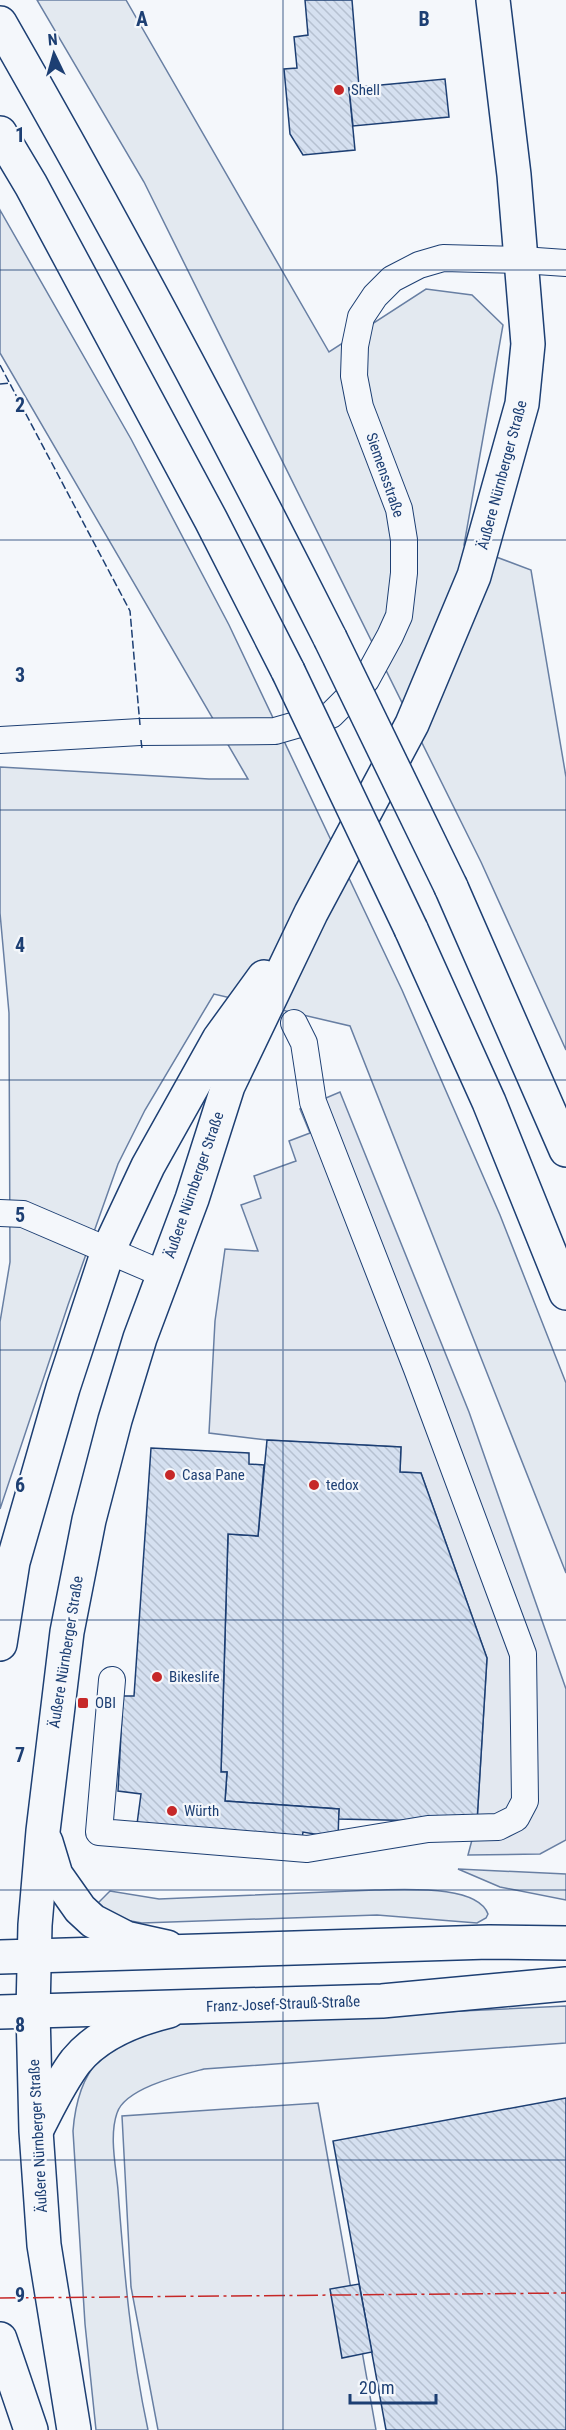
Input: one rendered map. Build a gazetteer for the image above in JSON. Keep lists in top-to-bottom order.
{
  "streets": {
    "main road": ["Äußere Nürnberger Straße", "Franz-Josef-Strauß-Straße"],
    "street": ["Siemensstraße"]
  },
  "crossings": [
    ["Siemensstraße", "Äußere Nürnberger Straße"],
    ["Äußere Nürnberger Straße", "Franz-Josef-Strauß-Straße"]
  ],
  "places": {
    "other": [
      "Shell",
      "Casa Pane",
      "tedox",
      "Bikeslife",
      "Würth"
    ],
    "transit": ["OBI"]
  },
  "scale_bar": "20 m",
  "north": "top",
  "grid": {
    "columns": ["A", "B"],
    "rows": [
      "1",
      "2",
      "3",
      "4",
      "5",
      "6",
      "7",
      "8",
      "9"
    ]
  }
}
